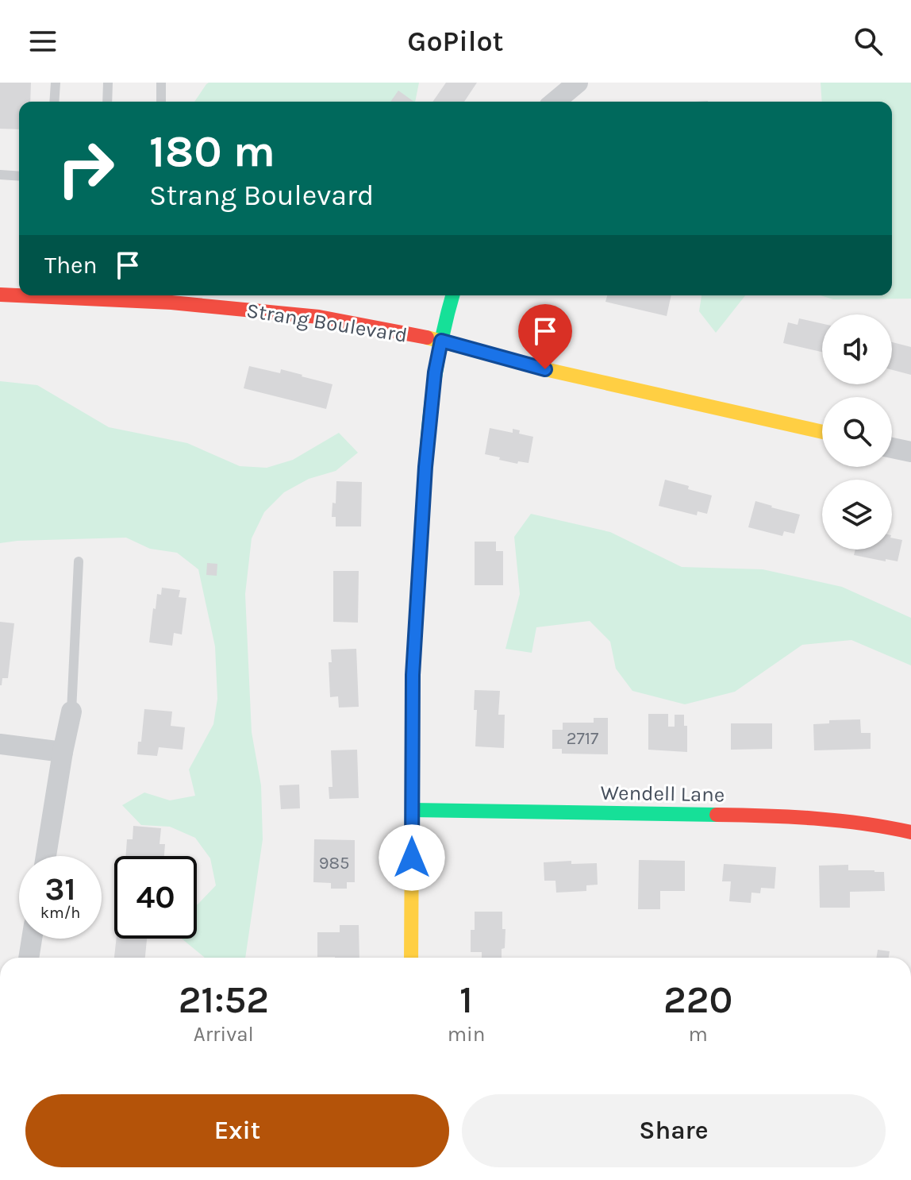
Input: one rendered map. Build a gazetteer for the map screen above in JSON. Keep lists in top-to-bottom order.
{
  "streets": {
    "street": ["Strang Boulevard", "Wendell Lane"]
  },
  "house_numbers": ["2717", "985"],
  "page": {
    "header": "GoPilot",
    "turn": ["180 m", "Strang Boulevard"],
    "then": "Then",
    "speed": "31 km/h",
    "limit": "40",
    "eta": [
      "21:52",
      "Arrival",
      "1",
      "min",
      "220",
      "m"
    ],
    "buttons": ["Exit", "Share"]
  }
}
